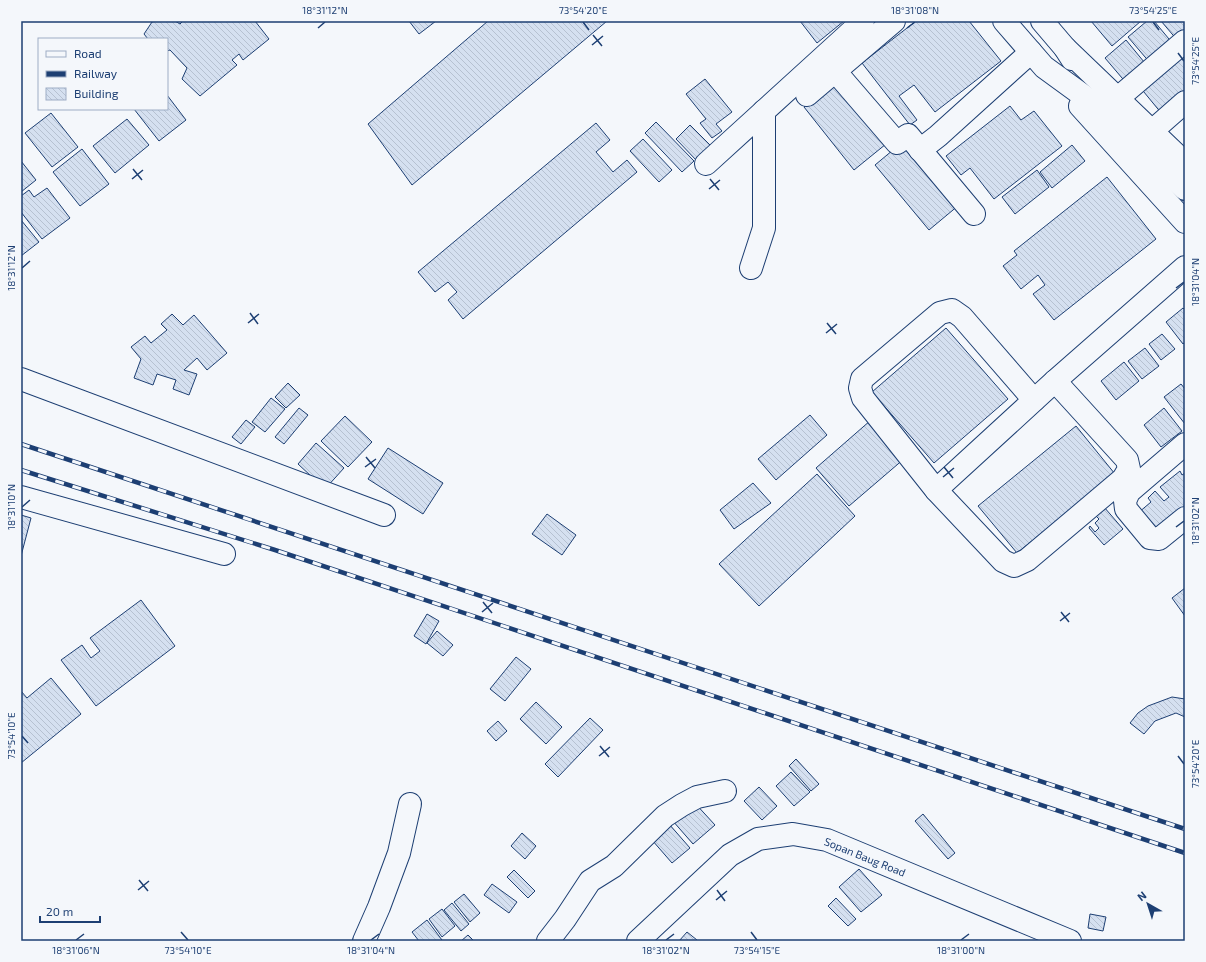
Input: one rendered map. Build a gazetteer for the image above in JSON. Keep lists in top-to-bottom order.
{
  "streets": {
    "street": ["Sopan Baug Road"]
  },
  "legend": ["Road", "Railway", "Building"],
  "scale_bar": "20 m",
  "north": "top left",
  "coordinates": [
    "18°31'12\"N",
    "73°54'20\"E",
    "18°31'08\"N",
    "73°54'25\"E",
    "18°31'04\"N",
    "18°31'10\"N",
    "18°31'02\"N",
    "73°54'10\"E",
    "18°31'06\"N",
    "73°54'15\"E",
    "18°31'00\"N"
  ]
}
